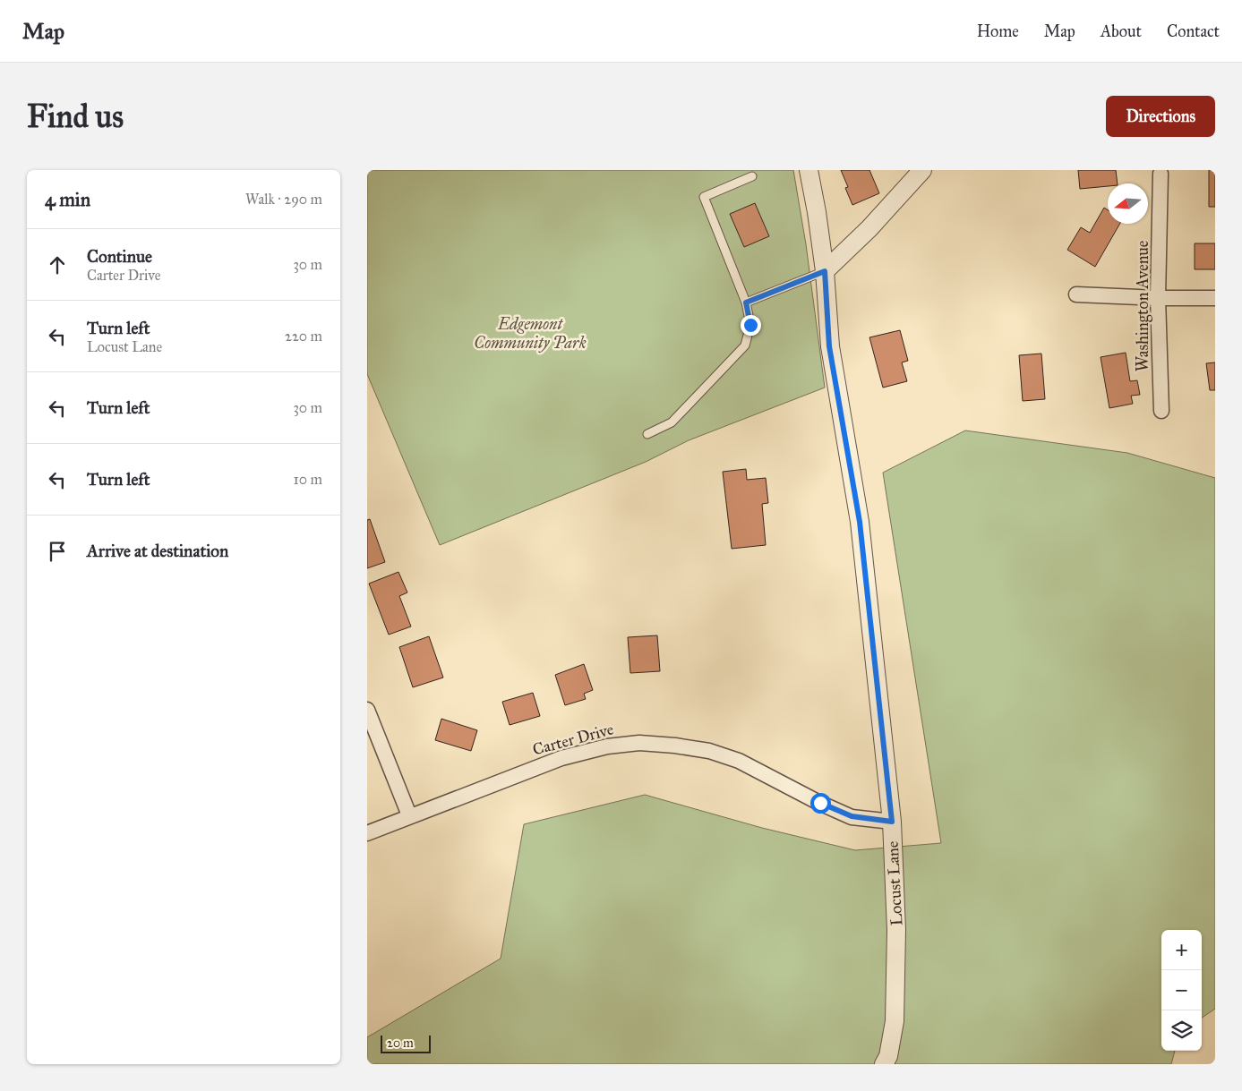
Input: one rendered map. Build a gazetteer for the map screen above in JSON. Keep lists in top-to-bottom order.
{
  "streets": {
    "street": ["Washington Avenue", "Carter Drive", "Locust Lane"]
  },
  "crossings": [
    ["Carter Drive", "Locust Lane"]
  ],
  "parks": ["Edgemont Community Park"],
  "scale_bar": "20 m",
  "north": "left",
  "page": {
    "header": "Map",
    "nav": [
      "Home",
      "Map",
      "About",
      "Contact"
    ],
    "buttons": "Directions",
    "title": "Find us",
    "heading": ["4 min", "Walk · 290 m"],
    "list": [
      ["Continue", "Carter Drive", "30 m"],
      ["Turn left", "Locust Lane", "220 m"],
      ["Turn left", "30 m"],
      ["Turn left", "10 m"],
      "Arrive at destination"
    ],
    "map_buttons": ["+", "−"],
    "scale": "20 m"
  }
}
